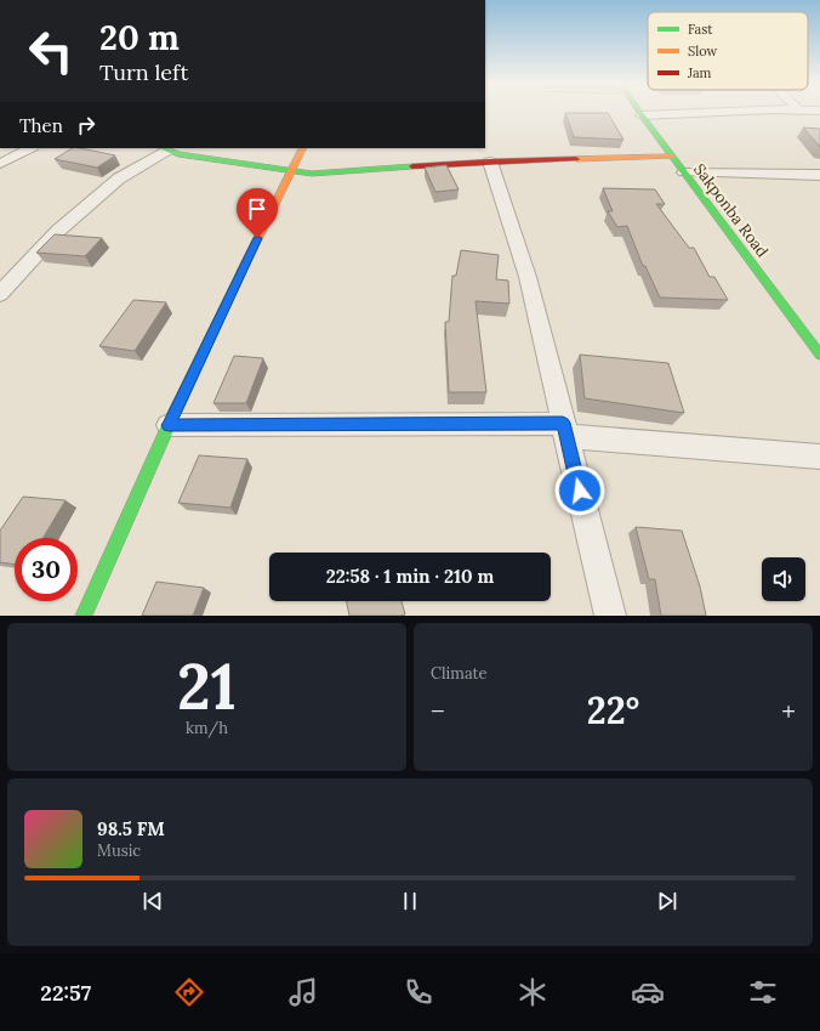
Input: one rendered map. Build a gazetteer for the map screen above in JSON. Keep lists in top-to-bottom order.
{
  "streets": {
    "street": ["Sakponba Road"]
  },
  "legend": ["Fast", "Slow", "Jam"],
  "page": {
    "turn": ["20 m", "Turn left"],
    "then": "Then",
    "limit": "30",
    "trip": "22:58 · 1 min · 210 m",
    "tile": [
      ["21", "km/h"],
      "Climate"
    ],
    "heat": ["−", "22°", "+"],
    "song": ["98.5 FM", "Music"],
    "tabs": "22:57"
  }
}
